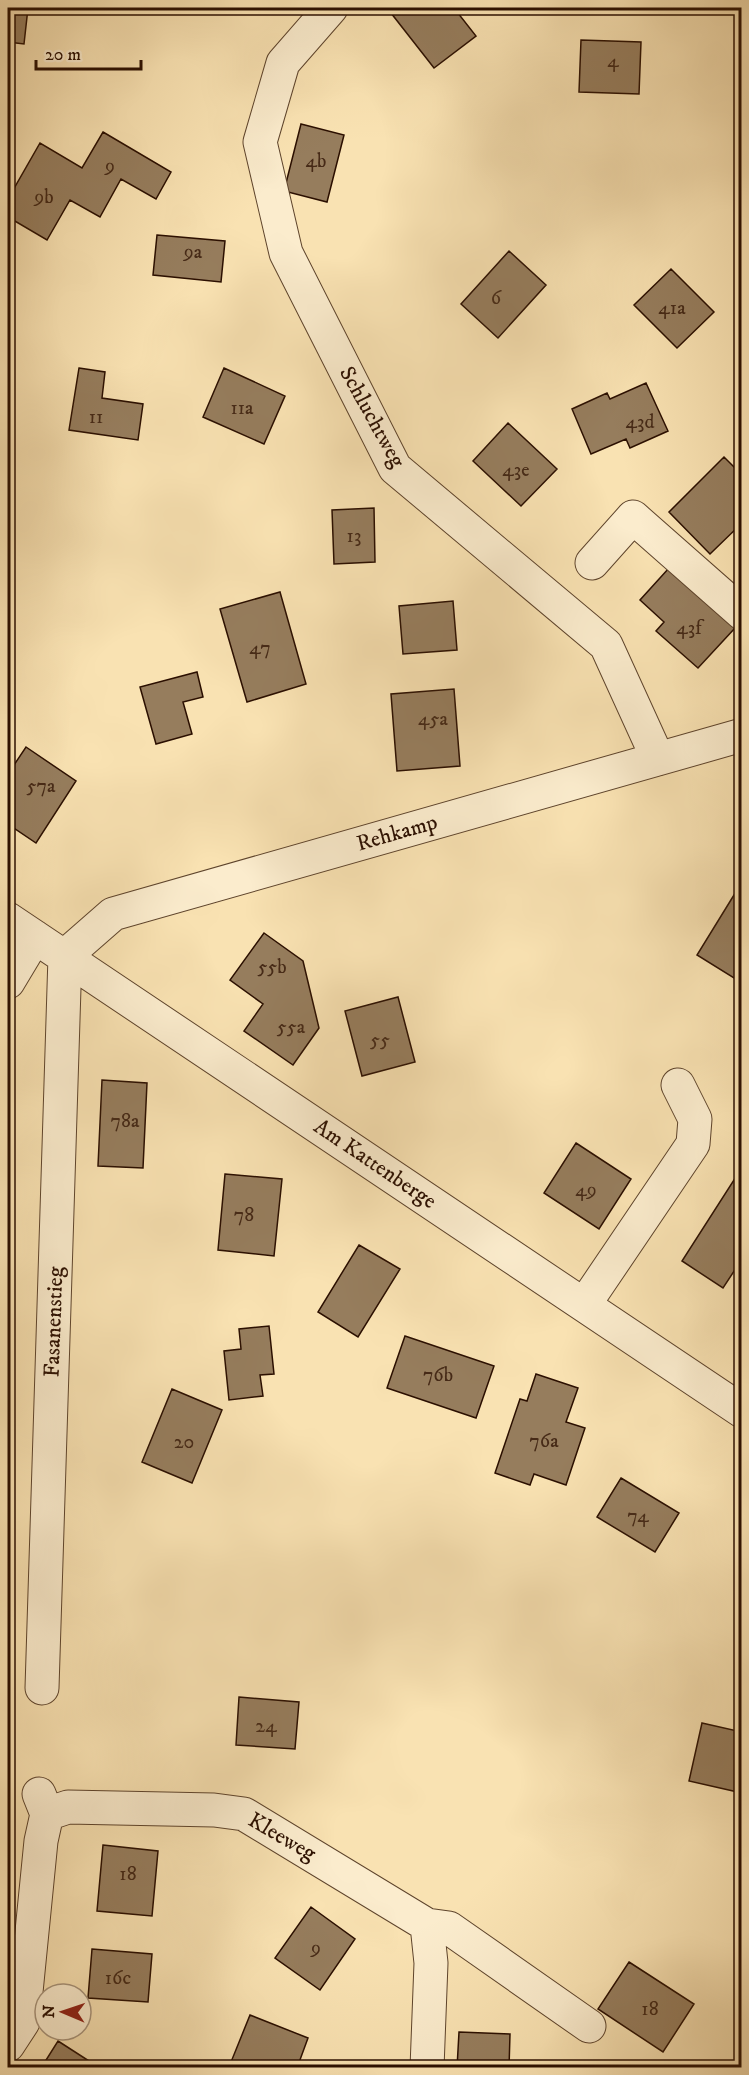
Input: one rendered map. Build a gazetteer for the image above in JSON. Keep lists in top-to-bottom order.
{
  "streets": {
    "street": [
      "Schluchtweg",
      "Rehkamp",
      "Am Kattenberge",
      "Fasanenstieg",
      "Kleeweg"
    ]
  },
  "crossings": [
    ["Schluchtweg", "Rehkamp"],
    ["Rehkamp", "Am Kattenberge"],
    ["Rehkamp", "Fasanenstieg"],
    ["Am Kattenberge", "Fasanenstieg"]
  ],
  "house_numbers": [
    "4",
    "4b",
    "9",
    "9b",
    "9a",
    "6",
    "41a",
    "11a",
    "11",
    "43d",
    "43e",
    "13",
    "43f",
    "47",
    "45a",
    "57a",
    "55b",
    "55a",
    "55",
    "78a",
    "49",
    "78",
    "76b",
    "76a",
    "20",
    "74",
    "24",
    "18",
    "9",
    "16c",
    "18"
  ],
  "scale_bar": "20 m",
  "north": "left"
}
